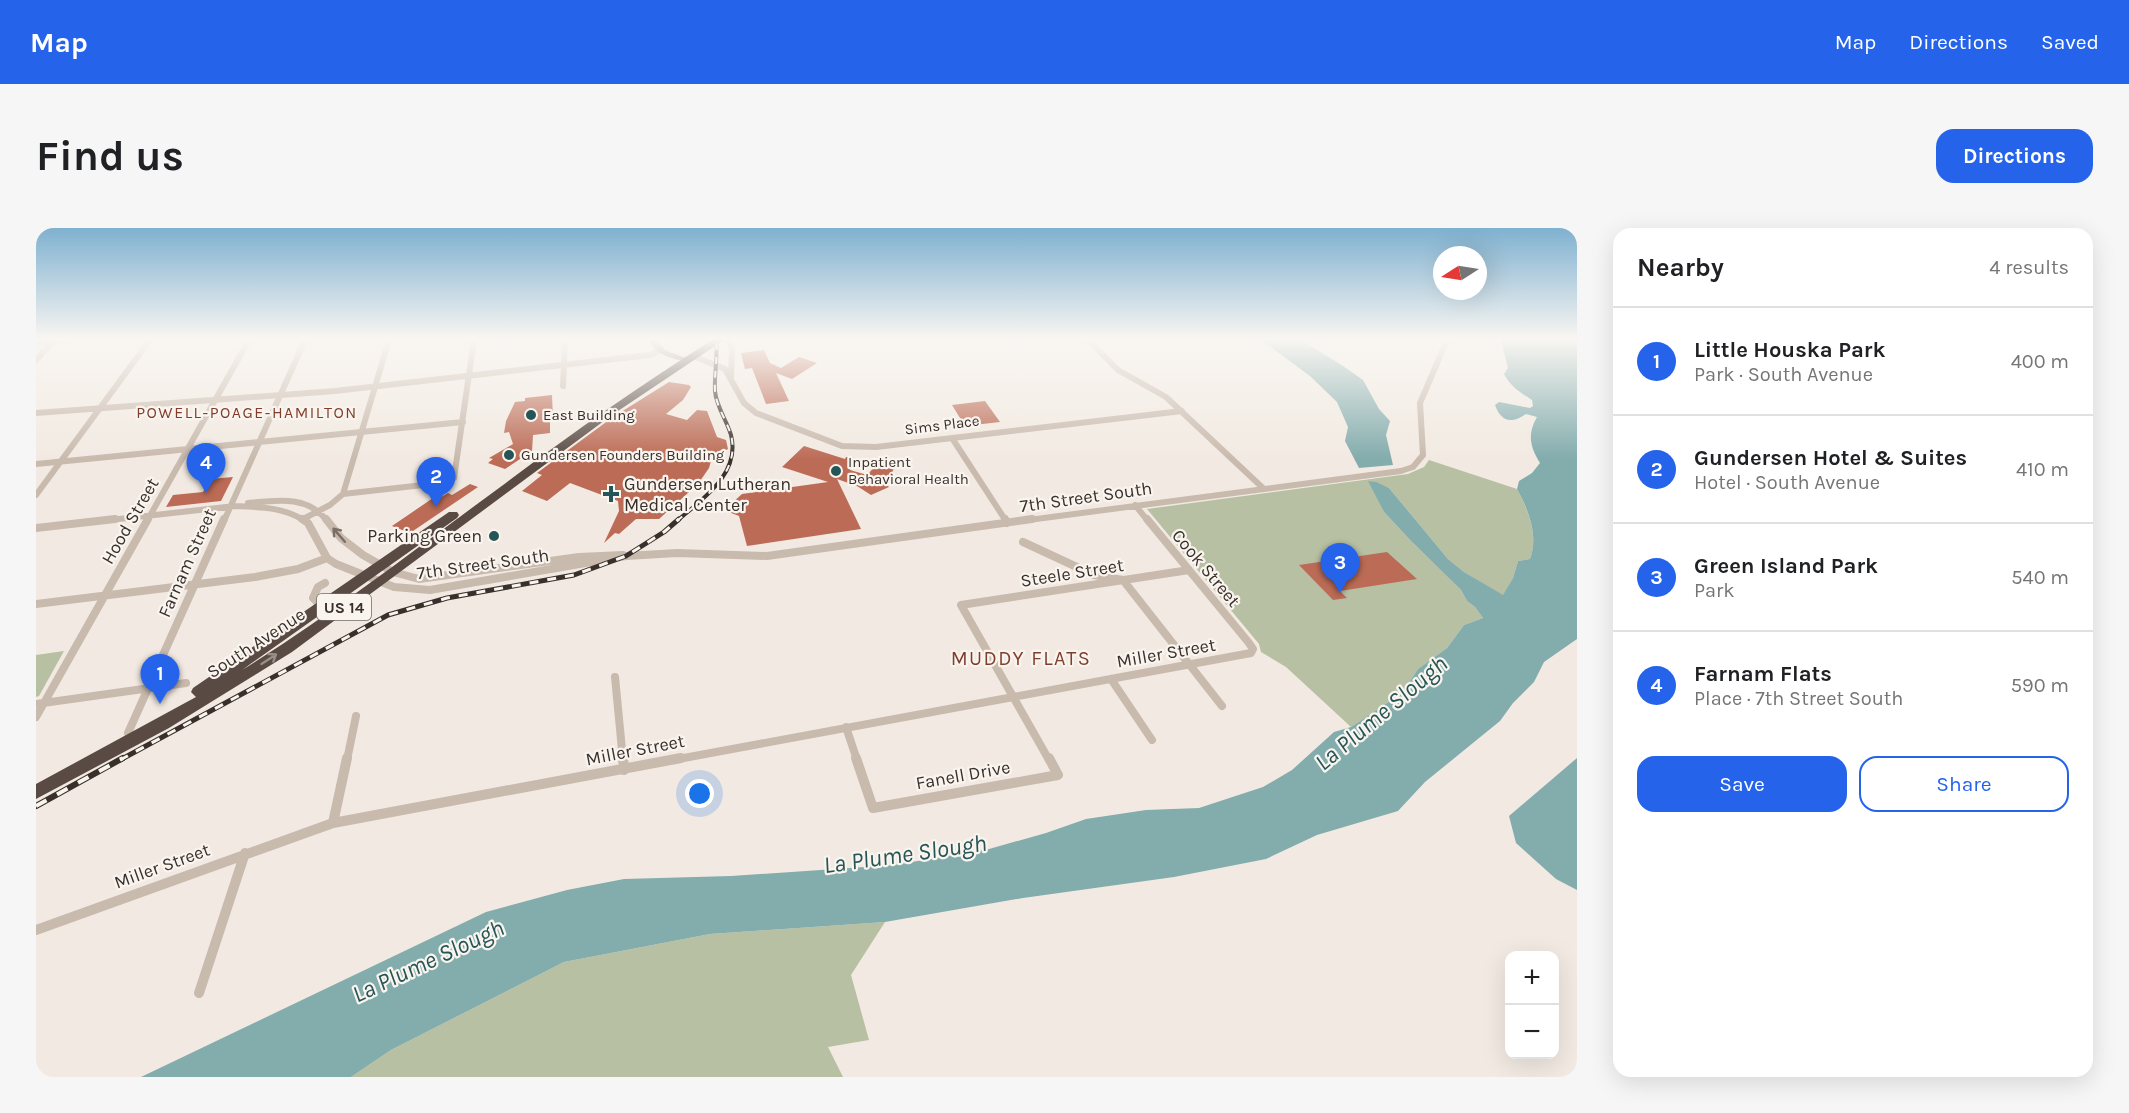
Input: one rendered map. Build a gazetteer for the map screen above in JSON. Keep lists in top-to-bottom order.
{
  "streets": {
    "highway": ["US 14", "South Avenue"],
    "street": [
      "Sims Place",
      "7th Street South",
      "Hood Street",
      "Farnam Street",
      "Cook Street",
      "Steele Street",
      "Miller Street",
      "Fanell Drive"
    ]
  },
  "crossings": [
    ["7th Street South", "Cook Street"],
    ["7th Street South", "South Avenue"],
    ["Farnam Street", "South Avenue"],
    ["Cook Street", "Steele Street"],
    ["Cook Street", "Miller Street"],
    ["Steele Street", "Miller Street"],
    ["Steele Street", "Fanell Drive"],
    ["Miller Street", "Fanell Drive"]
  ],
  "districts": ["POWELL-POAGE-HAMILTON", "MUDDY FLATS"],
  "water": ["La Plume Slough"],
  "places": {
    "other": [
      "East Building",
      "Gundersen Founders Building",
      "Inpatient Behavioral Health",
      "Parking Green"
    ],
    "health": ["Gundersen Lutheran Medical Center"]
  },
  "north": "left",
  "page": {
    "header": "Map",
    "nav": ["Map", "Directions", "Saved"],
    "buttons": [
      "Directions",
      ["Save", "Share"]
    ],
    "title": "Find us",
    "heading": ["Nearby", "4 results"],
    "list": [
      {
        "mark": "1",
        "name": "Little Houska Park",
        "note": "Park · South Avenue",
        "value": "400 m"
      },
      {
        "mark": "2",
        "name": "Gundersen Hotel & Suites",
        "note": "Hotel · South Avenue",
        "value": "410 m"
      },
      {
        "mark": "3",
        "name": "Green Island Park",
        "note": "Park",
        "value": "540 m"
      },
      {
        "mark": "4",
        "name": "Farnam Flats",
        "note": "Place · 7th Street South",
        "value": "590 m"
      }
    ],
    "pins": [
      "4",
      "2",
      "3",
      "1"
    ],
    "map_buttons": ["+", "−"]
  }
}
